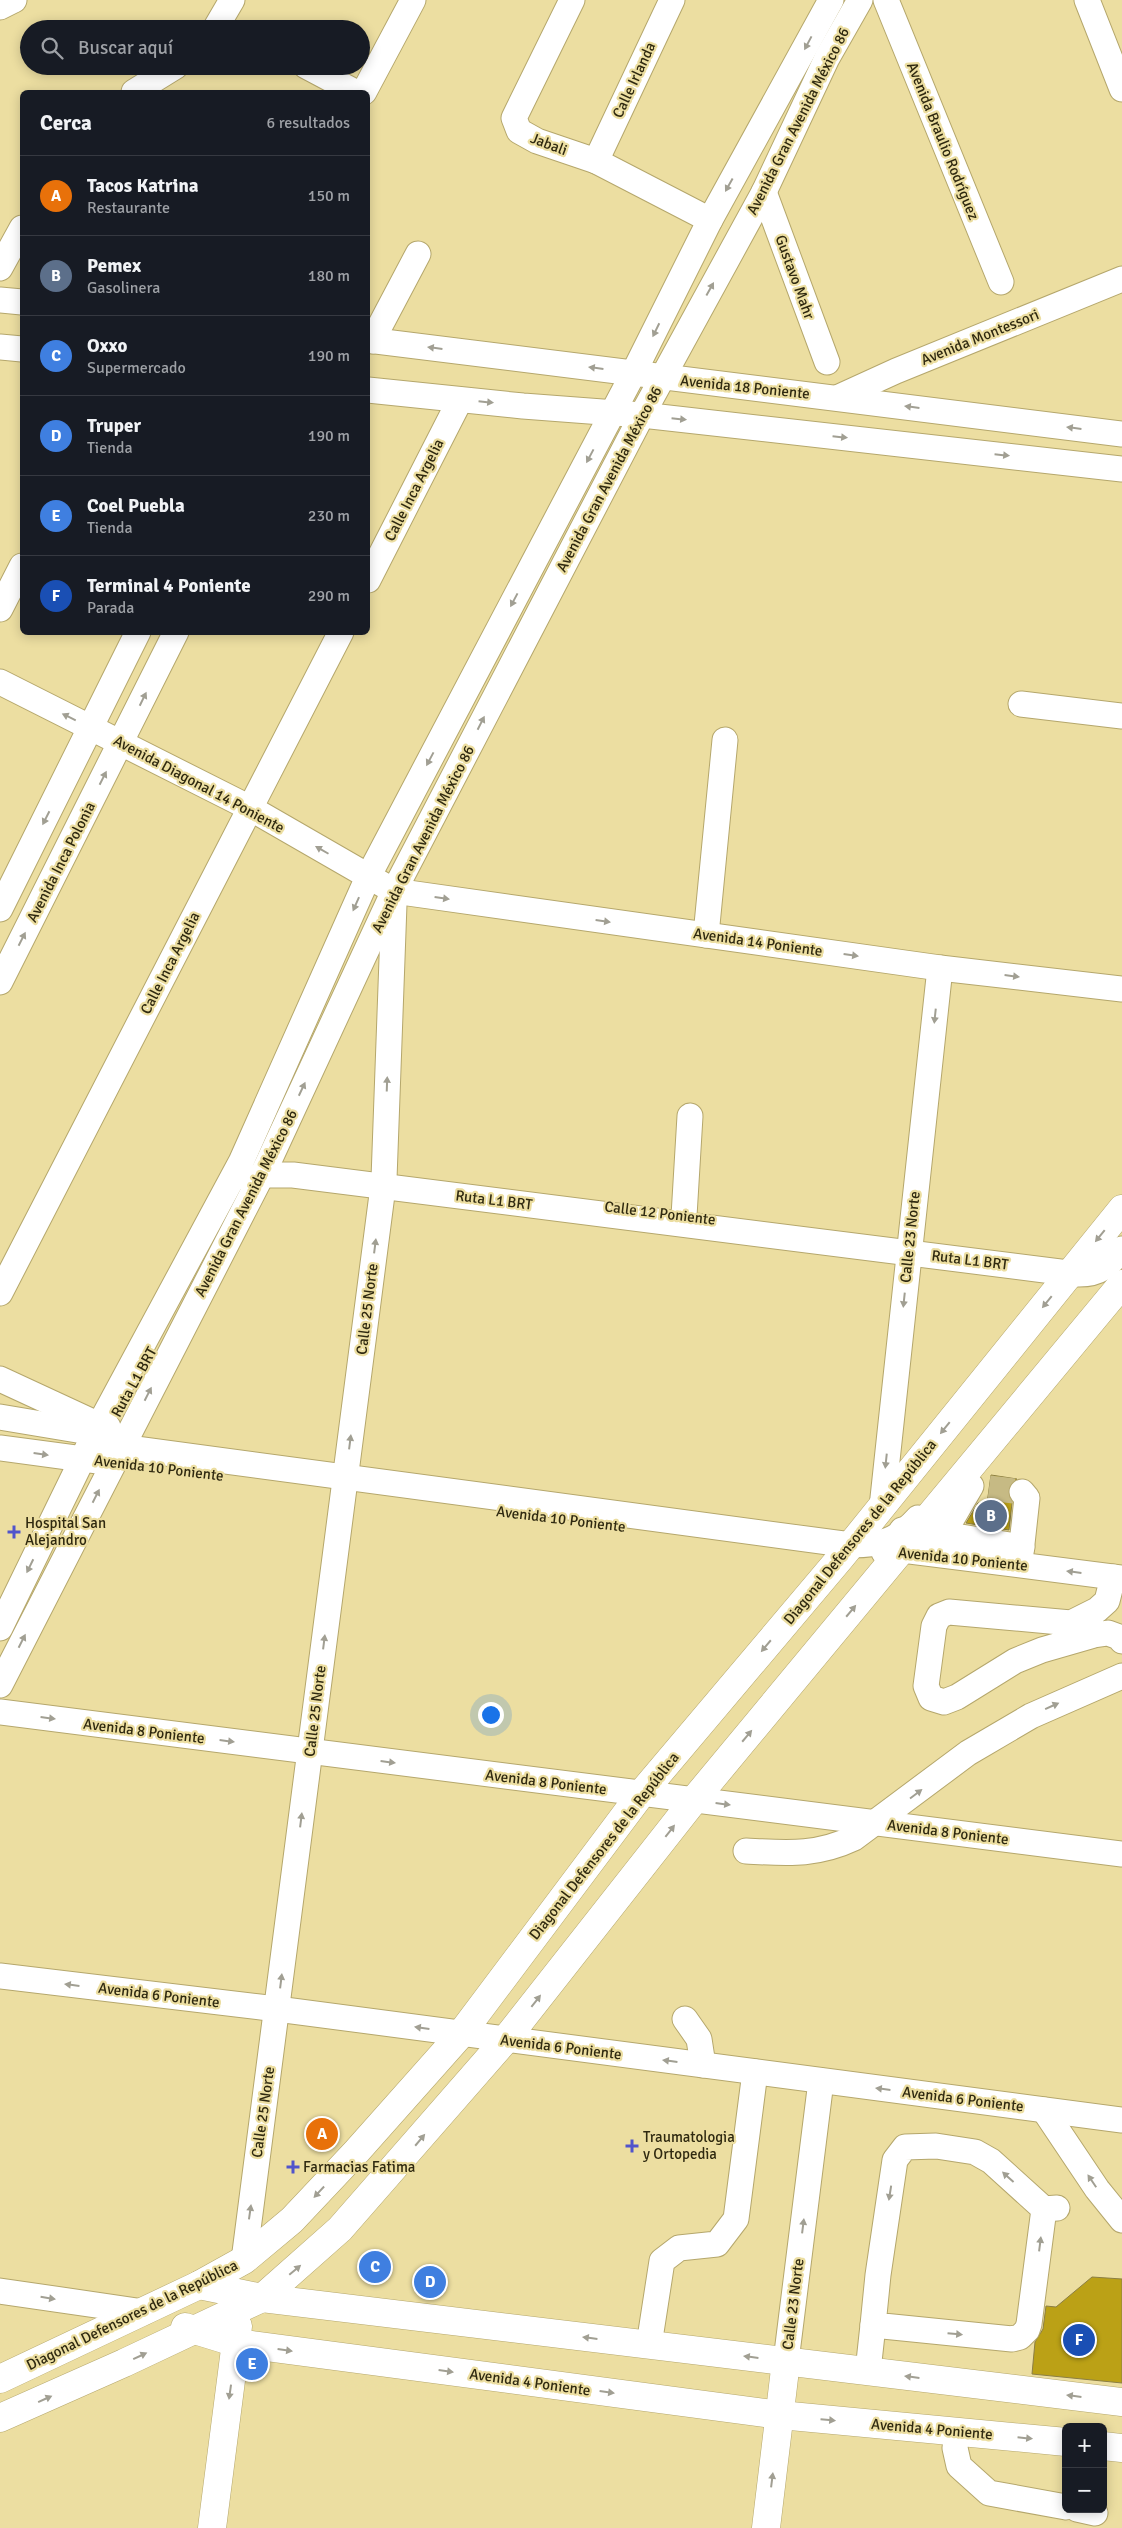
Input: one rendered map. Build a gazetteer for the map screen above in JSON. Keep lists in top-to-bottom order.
{
  "streets": {
    "main road": [
      "Calle 23 Norte",
      "Calle 25 Norte",
      "Diagonal Defensores de la República",
      "Avenida 4 Poniente"
    ],
    "street": [
      "Calle Irlanda",
      "Avenida Gran Avenida México 86",
      "Avenida Braulio Rodríguez",
      "Jabali",
      "Gustavo Mahr",
      "Avenida Montessori",
      "Avenida 18 Poniente",
      "Calle Inca Argelia",
      "Avenida Diagonal 14 Poniente",
      "Avenida Inca Polonia",
      "Avenida 14 Poniente",
      "Ruta L1 BRT",
      "Calle 12 Poniente",
      "Avenida 10 Poniente",
      "Avenida 8 Poniente",
      "Avenida 6 Poniente"
    ]
  },
  "crossings": [
    ["Calle Irlanda", "Jabali"],
    ["Avenida Gran Avenida México 86", "Jabali"],
    ["Avenida Gran Avenida México 86", "Gustavo Mahr"],
    ["Avenida Gran Avenida México 86", "Avenida 18 Poniente"],
    ["Avenida Gran Avenida México 86", "Avenida Diagonal 14 Poniente"],
    ["Avenida Gran Avenida México 86", "Avenida 14 Poniente"],
    ["Avenida Gran Avenida México 86", "Ruta L1 BRT"],
    ["Avenida Gran Avenida México 86", "Calle 25 Norte"],
    ["Avenida Gran Avenida México 86", "Avenida 10 Poniente"],
    ["Avenida Montessori", "Avenida 18 Poniente"],
    ["Calle Inca Argelia", "Avenida Diagonal 14 Poniente"],
    ["Avenida Diagonal 14 Poniente", "Avenida Inca Polonia"],
    ["Avenida Diagonal 14 Poniente", "Avenida 14 Poniente"],
    ["Avenida Diagonal 14 Poniente", "Calle 25 Norte"],
    ["Avenida 14 Poniente", "Calle 23 Norte"],
    ["Avenida 14 Poniente", "Calle 25 Norte"],
    ["Ruta L1 BRT", "Calle 12 Poniente"],
    ["Ruta L1 BRT", "Calle 23 Norte"],
    ["Ruta L1 BRT", "Calle 25 Norte"],
    ["Calle 12 Poniente", "Calle 23 Norte"],
    ["Calle 12 Poniente", "Calle 25 Norte"],
    ["Calle 12 Poniente", "Diagonal Defensores de la República"],
    ["Calle 23 Norte", "Diagonal Defensores de la República"],
    ["Calle 23 Norte", "Avenida 6 Poniente"],
    ["Calle 23 Norte", "Avenida 4 Poniente"],
    ["Calle 25 Norte", "Avenida 10 Poniente"],
    ["Calle 25 Norte", "Diagonal Defensores de la República"],
    ["Calle 25 Norte", "Avenida 8 Poniente"],
    ["Calle 25 Norte", "Avenida 6 Poniente"],
    ["Calle 25 Norte", "Avenida 4 Poniente"],
    ["Avenida 10 Poniente", "Diagonal Defensores de la República"],
    ["Diagonal Defensores de la República", "Avenida 8 Poniente"],
    ["Diagonal Defensores de la República", "Avenida 6 Poniente"],
    ["Diagonal Defensores de la República", "Avenida 4 Poniente"]
  ],
  "one_way": [
    "Avenida Diagonal 14 Poniente",
    "Avenida 14 Poniente",
    "Avenida 8 Poniente",
    "Avenida 6 Poniente",
    "Avenida 4 Poniente"
  ],
  "places": {
    "health": ["Hospital San Alejandro", "Traumatologia y Ortopedia", "Farmacias Fatima"]
  },
  "page": {
    "search": "Buscar aquí",
    "heading": ["Cerca", "6 resultados"],
    "list": [
      {
        "mark": "A",
        "name": "Tacos Katrina",
        "note": "Restaurante",
        "value": "150 m"
      },
      {
        "mark": "B",
        "name": "Pemex",
        "note": "Gasolinera",
        "value": "180 m"
      },
      {
        "mark": "C",
        "name": "Oxxo",
        "note": "Supermercado",
        "value": "190 m"
      },
      {
        "mark": "D",
        "name": "Truper",
        "note": "Tienda",
        "value": "190 m"
      },
      {
        "mark": "E",
        "name": "Coel Puebla",
        "note": "Tienda",
        "value": "230 m"
      },
      {
        "mark": "F",
        "name": "Terminal 4 Poniente",
        "note": "Parada",
        "value": "290 m"
      }
    ],
    "pins": [
      "B",
      "A",
      "C",
      "D",
      "F",
      "E"
    ],
    "map_buttons": ["+", "−"]
  }
}
